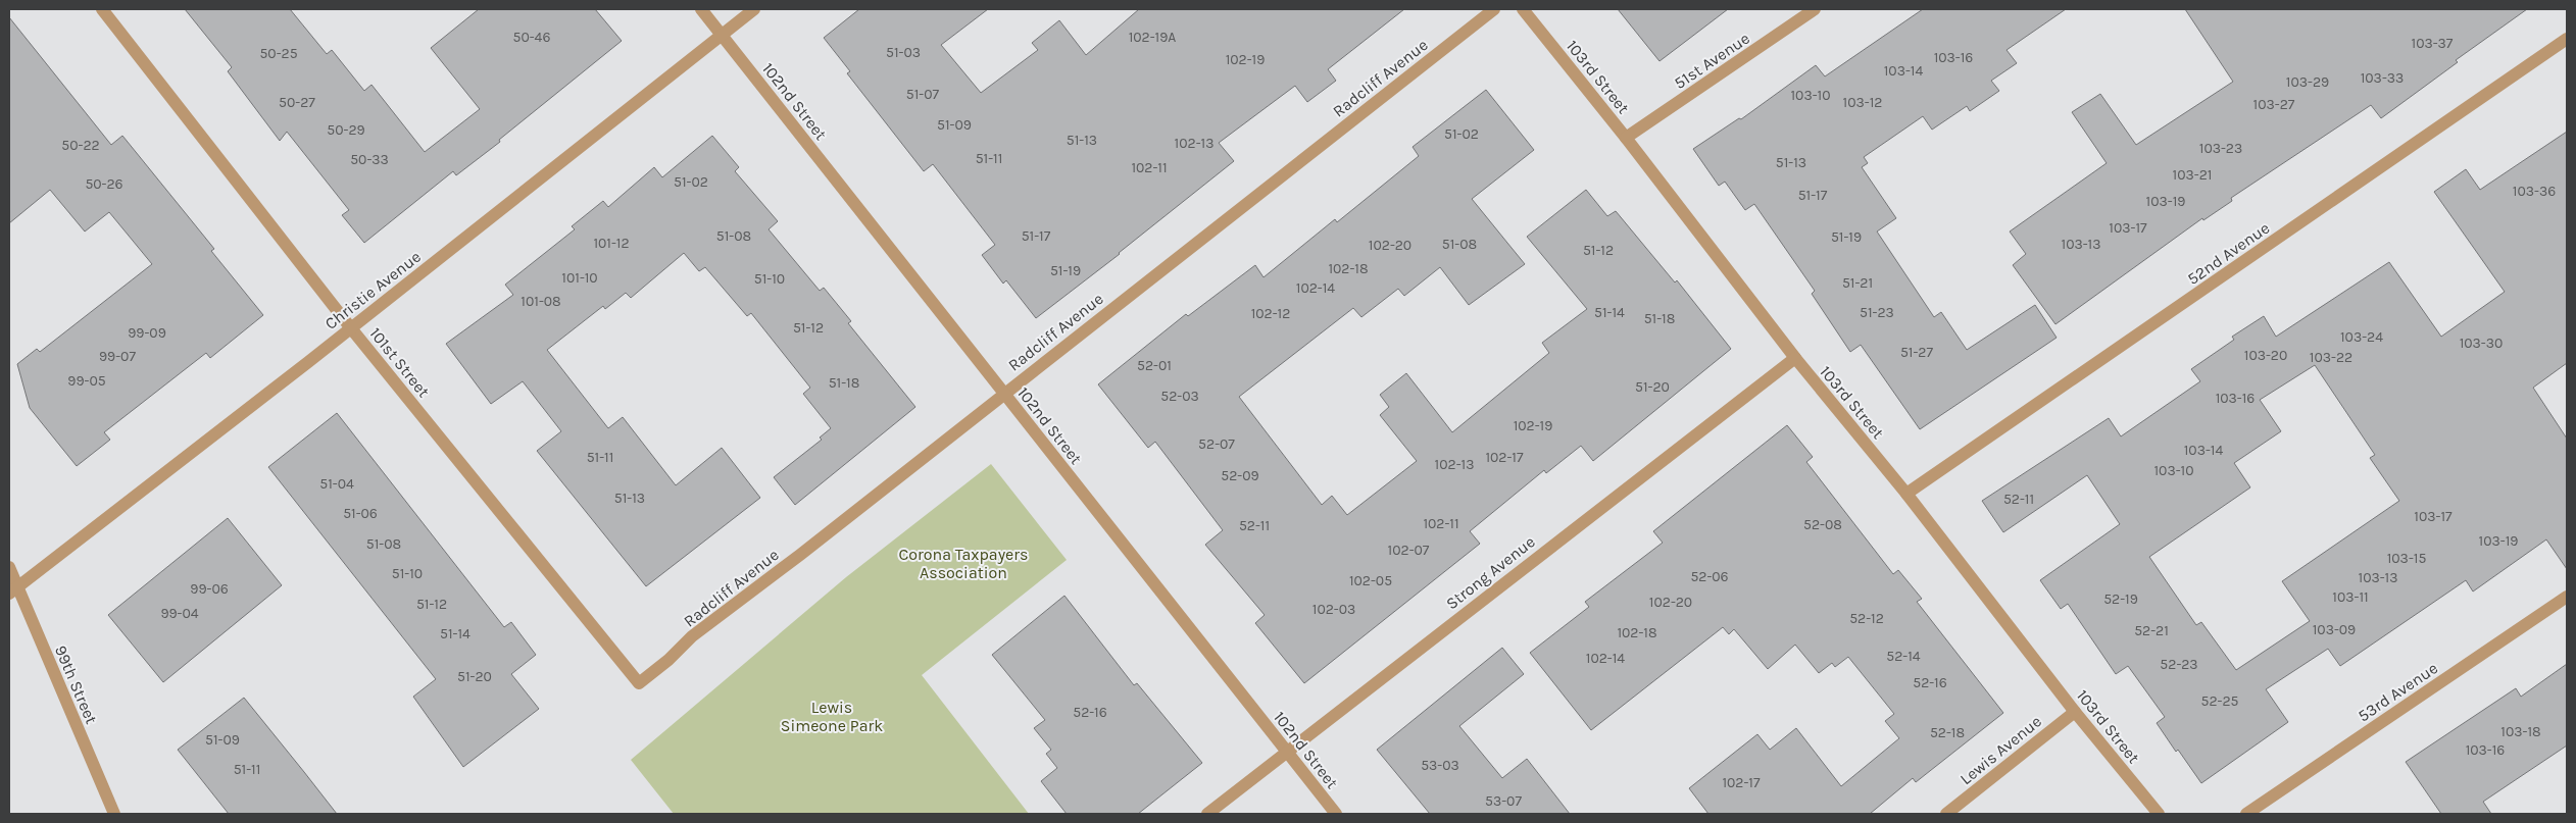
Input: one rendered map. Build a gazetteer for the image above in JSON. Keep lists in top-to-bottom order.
{
  "streets": {
    "street": [
      "51st Avenue",
      "103rd Street",
      "Radcliff Avenue",
      "102nd Street",
      "52nd Avenue",
      "Christie Avenue",
      "101st Street",
      "Strong Avenue",
      "99th Street",
      "53rd Avenue",
      "Lewis Avenue"
    ]
  },
  "crossings": [
    ["51st Avenue", "103rd Street"],
    ["103rd Street", "52nd Avenue"],
    ["103rd Street", "Strong Avenue"],
    ["103rd Street", "Lewis Avenue"],
    ["Radcliff Avenue", "102nd Street"],
    ["Radcliff Avenue", "101st Street"],
    ["102nd Street", "Christie Avenue"],
    ["102nd Street", "Strong Avenue"],
    ["Christie Avenue", "101st Street"],
    ["Christie Avenue", "99th Street"]
  ],
  "parks": ["Corona Taxpayers Association", "Lewis Simeone Park"],
  "house_numbers": [
    "50-46",
    "102-19A",
    "103-37",
    "51-03",
    "50-25",
    "103-16",
    "102-19",
    "103-14",
    "103-33",
    "103-29",
    "51-07",
    "103-10",
    "50-27",
    "103-12",
    "103-27",
    "51-09",
    "50-29",
    "51-02",
    "51-13",
    "102-13",
    "50-22",
    "103-23",
    "51-11",
    "50-33",
    "51-13",
    "102-11",
    "103-21",
    "51-02",
    "50-26",
    "103-36",
    "51-17",
    "103-19",
    "103-17",
    "51-08",
    "51-17",
    "51-19",
    "101-12",
    "51-08",
    "103-13",
    "102-20",
    "51-12",
    "102-18",
    "51-19",
    "101-10",
    "51-10",
    "51-21",
    "102-14",
    "101-08",
    "51-14",
    "51-23",
    "102-12",
    "51-18",
    "51-12",
    "99-09",
    "103-24",
    "103-30",
    "51-27",
    "103-20",
    "99-07",
    "103-22",
    "52-01",
    "99-05",
    "51-18",
    "51-20",
    "52-03",
    "103-16",
    "102-19",
    "52-07",
    "103-14",
    "51-11",
    "102-17",
    "102-13",
    "103-10",
    "52-09",
    "51-04",
    "51-13",
    "52-11",
    "51-06",
    "103-17",
    "102-11",
    "52-08",
    "52-11",
    "103-19",
    "51-08",
    "102-07",
    "103-15",
    "51-10",
    "52-06",
    "103-13",
    "102-05",
    "99-06",
    "103-11",
    "52-19",
    "102-20",
    "51-12",
    "102-03",
    "99-04",
    "52-12",
    "103-09",
    "52-21",
    "102-18",
    "51-14",
    "52-14",
    "102-14",
    "52-23",
    "51-20",
    "52-16",
    "52-25",
    "52-16",
    "103-18",
    "52-18",
    "51-09",
    "103-16",
    "53-03",
    "51-11",
    "102-17",
    "53-07"
  ]
}
